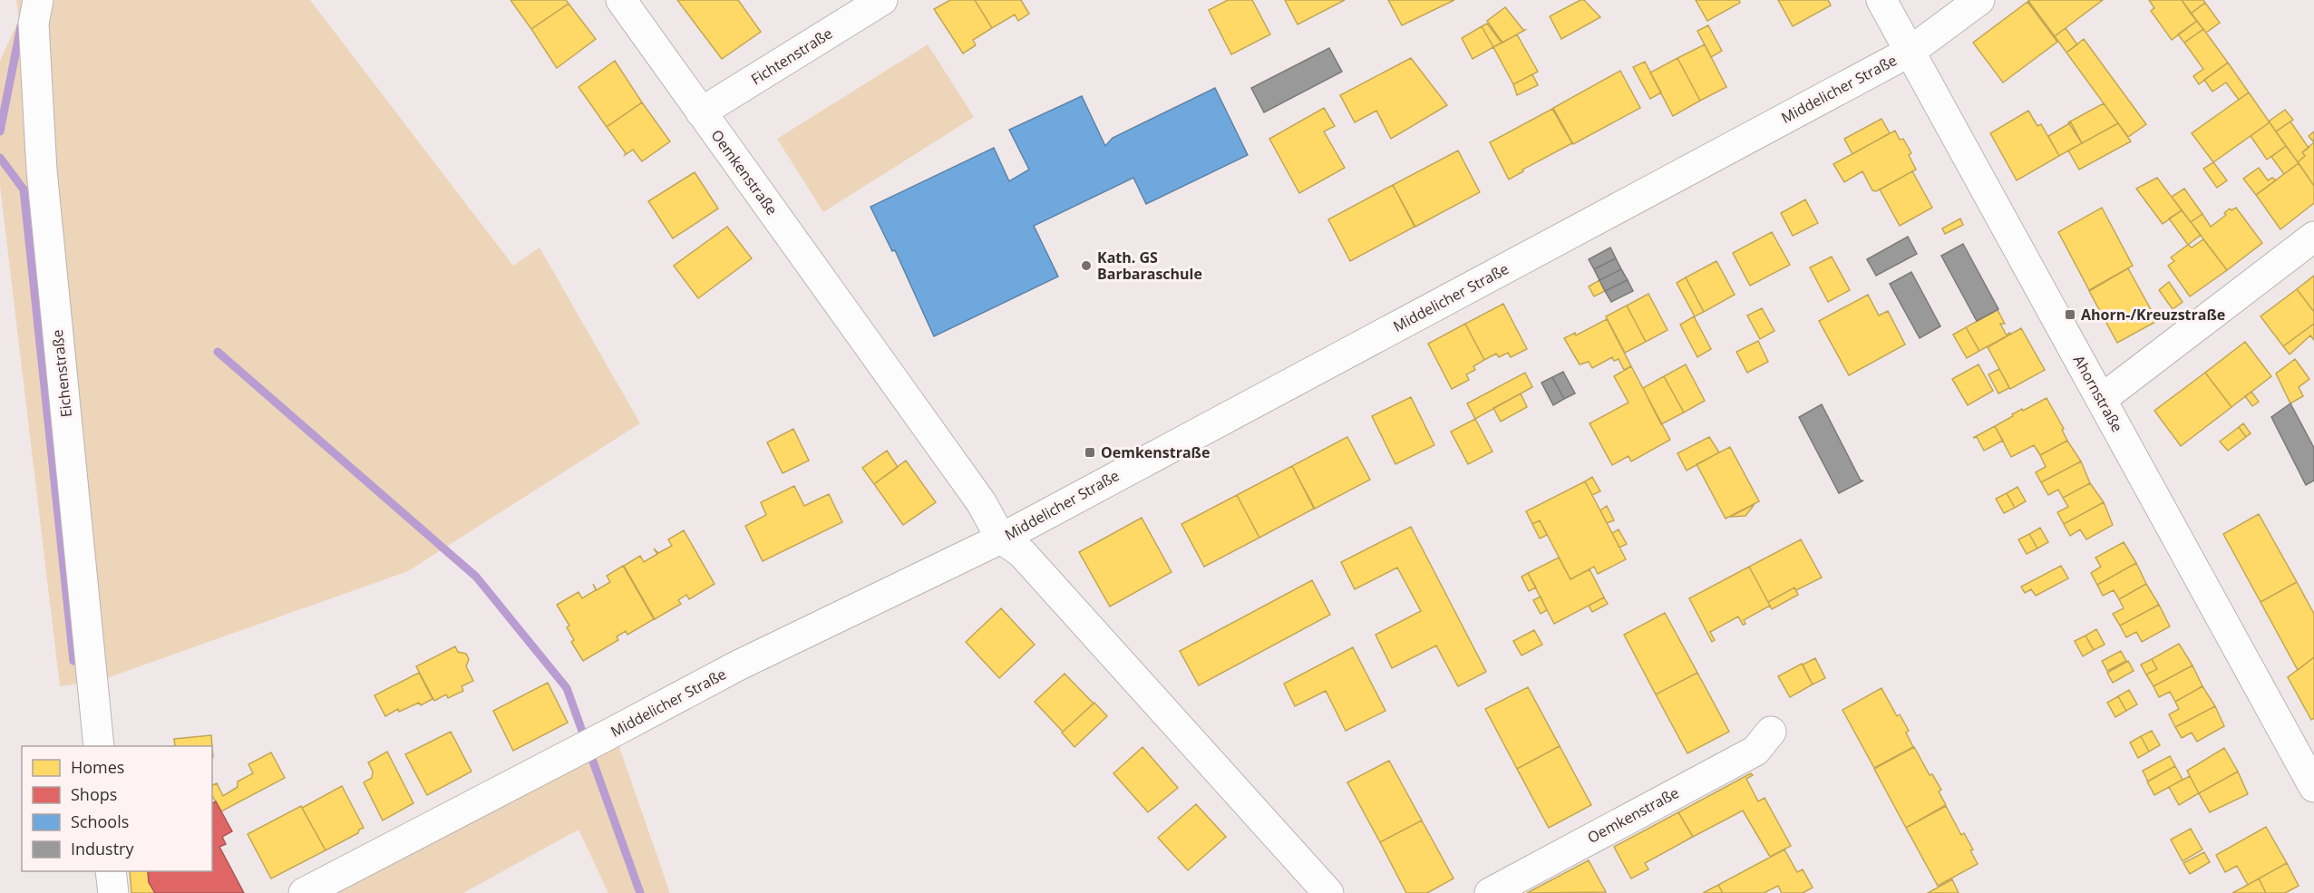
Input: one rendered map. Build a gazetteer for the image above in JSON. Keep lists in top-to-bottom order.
{
  "streets": {
    "street": [
      "Fichtenstraße",
      "Middelicher Straße",
      "Oemkenstraße",
      "Eichenstraße",
      "Ahornstraße"
    ]
  },
  "crossings": [
    ["Fichtenstraße", "Oemkenstraße"],
    ["Middelicher Straße", "Oemkenstraße"],
    ["Middelicher Straße", "Ahornstraße"]
  ],
  "places": {
    "other": ["Kath. GS Barbaraschule"],
    "transit": ["Ahorn-/Kreuzstraße", "Oemkenstraße"]
  },
  "legend": [
    "Homes",
    "Shops",
    "Schools",
    "Industry"
  ]
}
